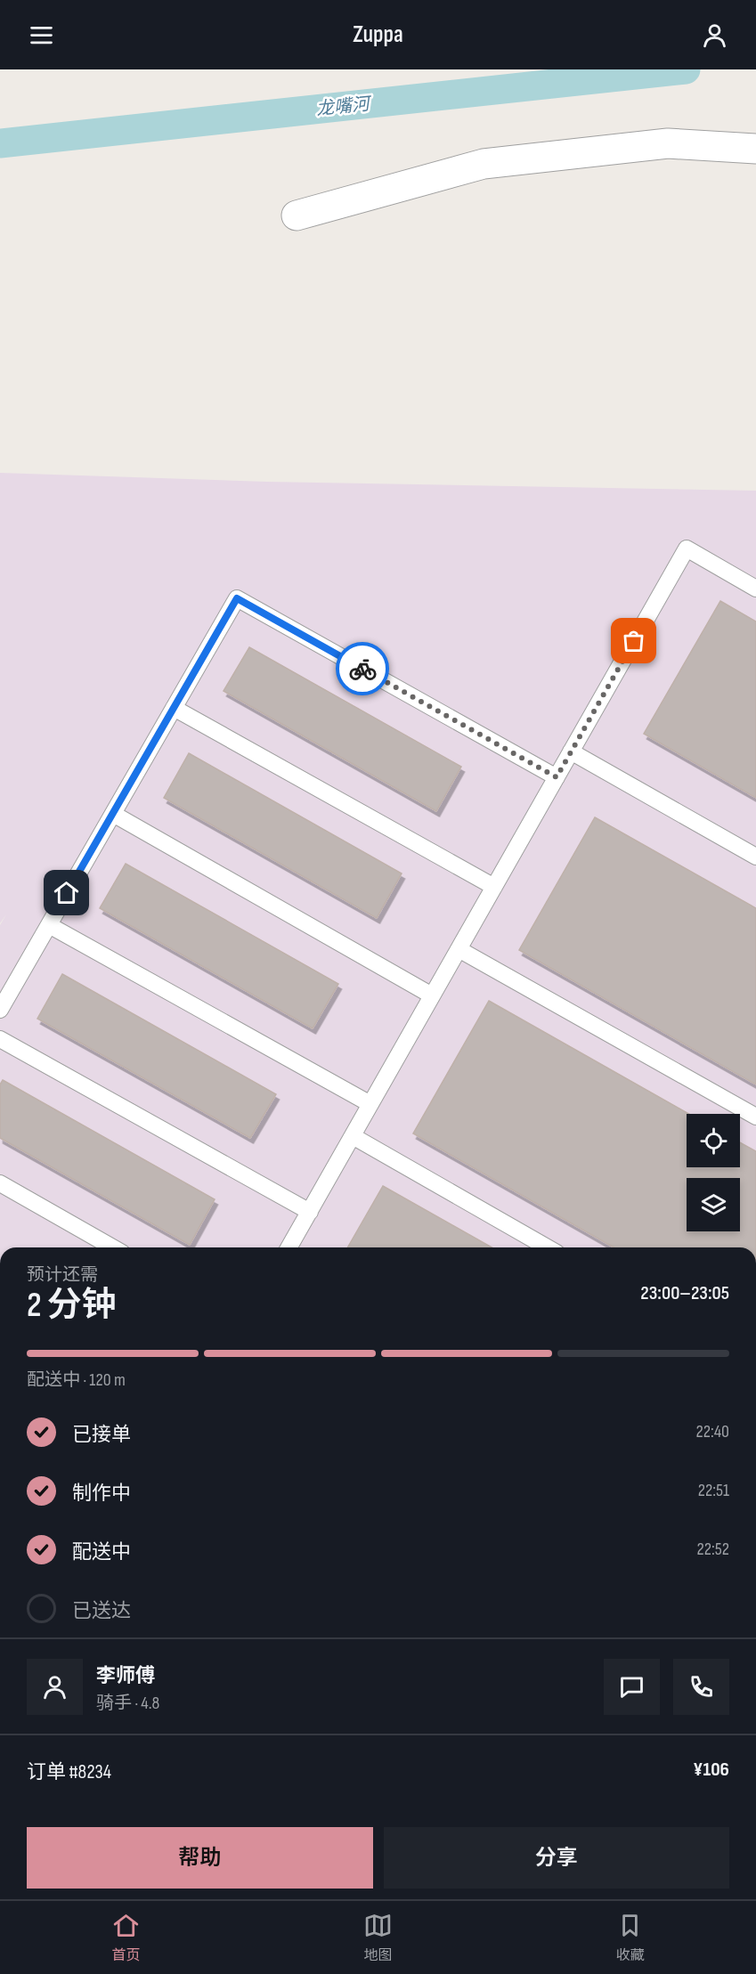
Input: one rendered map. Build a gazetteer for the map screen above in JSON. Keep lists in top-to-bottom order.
{
  "water": ["龙嘴河"],
  "page": {
    "header": "Zuppa",
    "heading": ["2 分钟", "预计还需", "23:00–23:05"],
    "panel": [
      "李师傅",
      "骑手 · 4.8",
      "订单 #8234",
      "¥106"
    ],
    "bar": "配送中 · 120 m",
    "list": [
      ["已接单", "22:40"],
      ["制作中", "22:51"],
      ["配送中", "22:52"],
      "已送达"
    ],
    "buttons": ["帮助", "分享"],
    "tabs": ["首页", "地图", "收藏"]
  }
}
